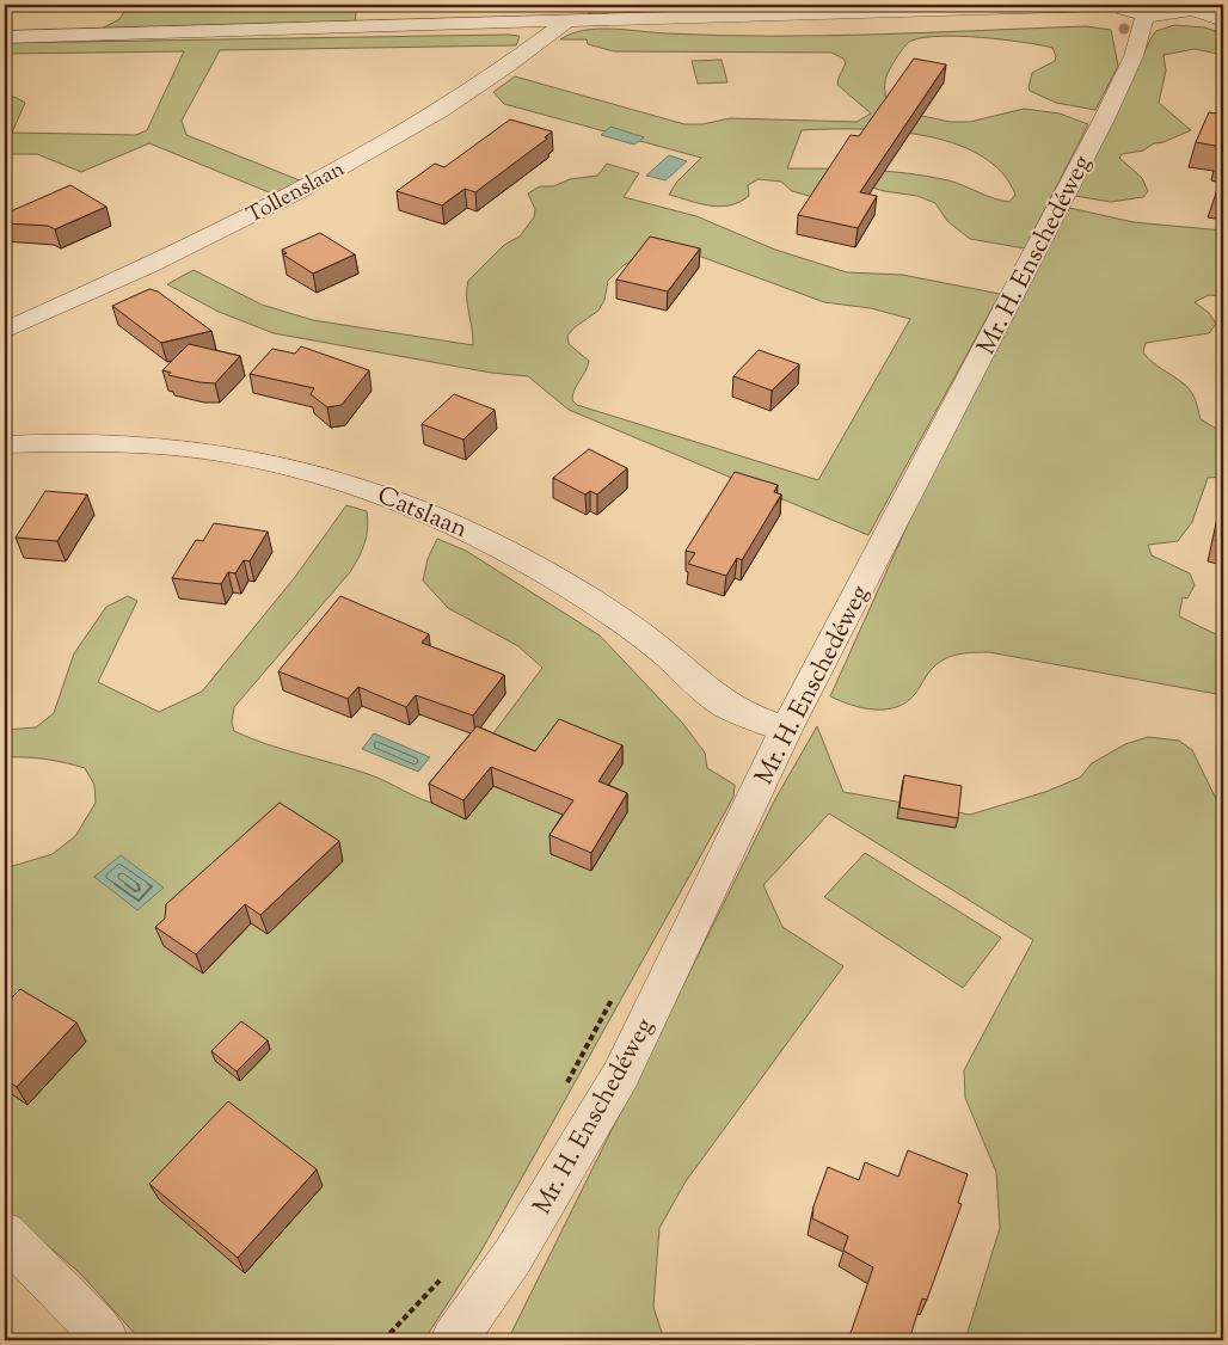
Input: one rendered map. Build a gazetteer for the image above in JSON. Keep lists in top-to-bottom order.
{
  "streets": {
    "street": ["Tollenslaan", "Mr. H. Enschedéweg", "Catslaan"]
  },
  "crossings": [
    ["Mr. H. Enschedéweg", "Catslaan"]
  ]
}
